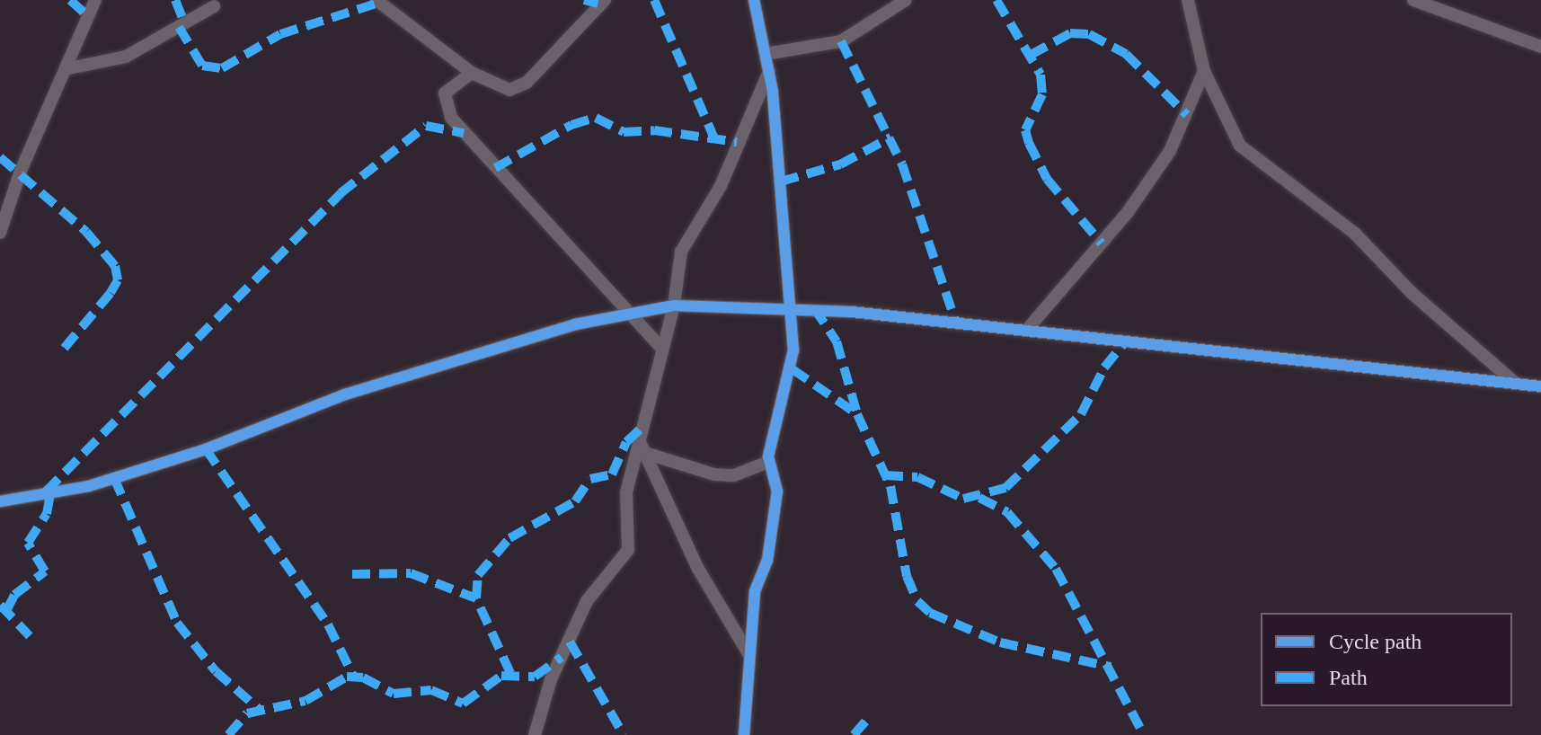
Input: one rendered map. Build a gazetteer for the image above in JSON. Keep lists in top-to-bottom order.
{
  "legend": ["Cycle path", "Path"]
}
